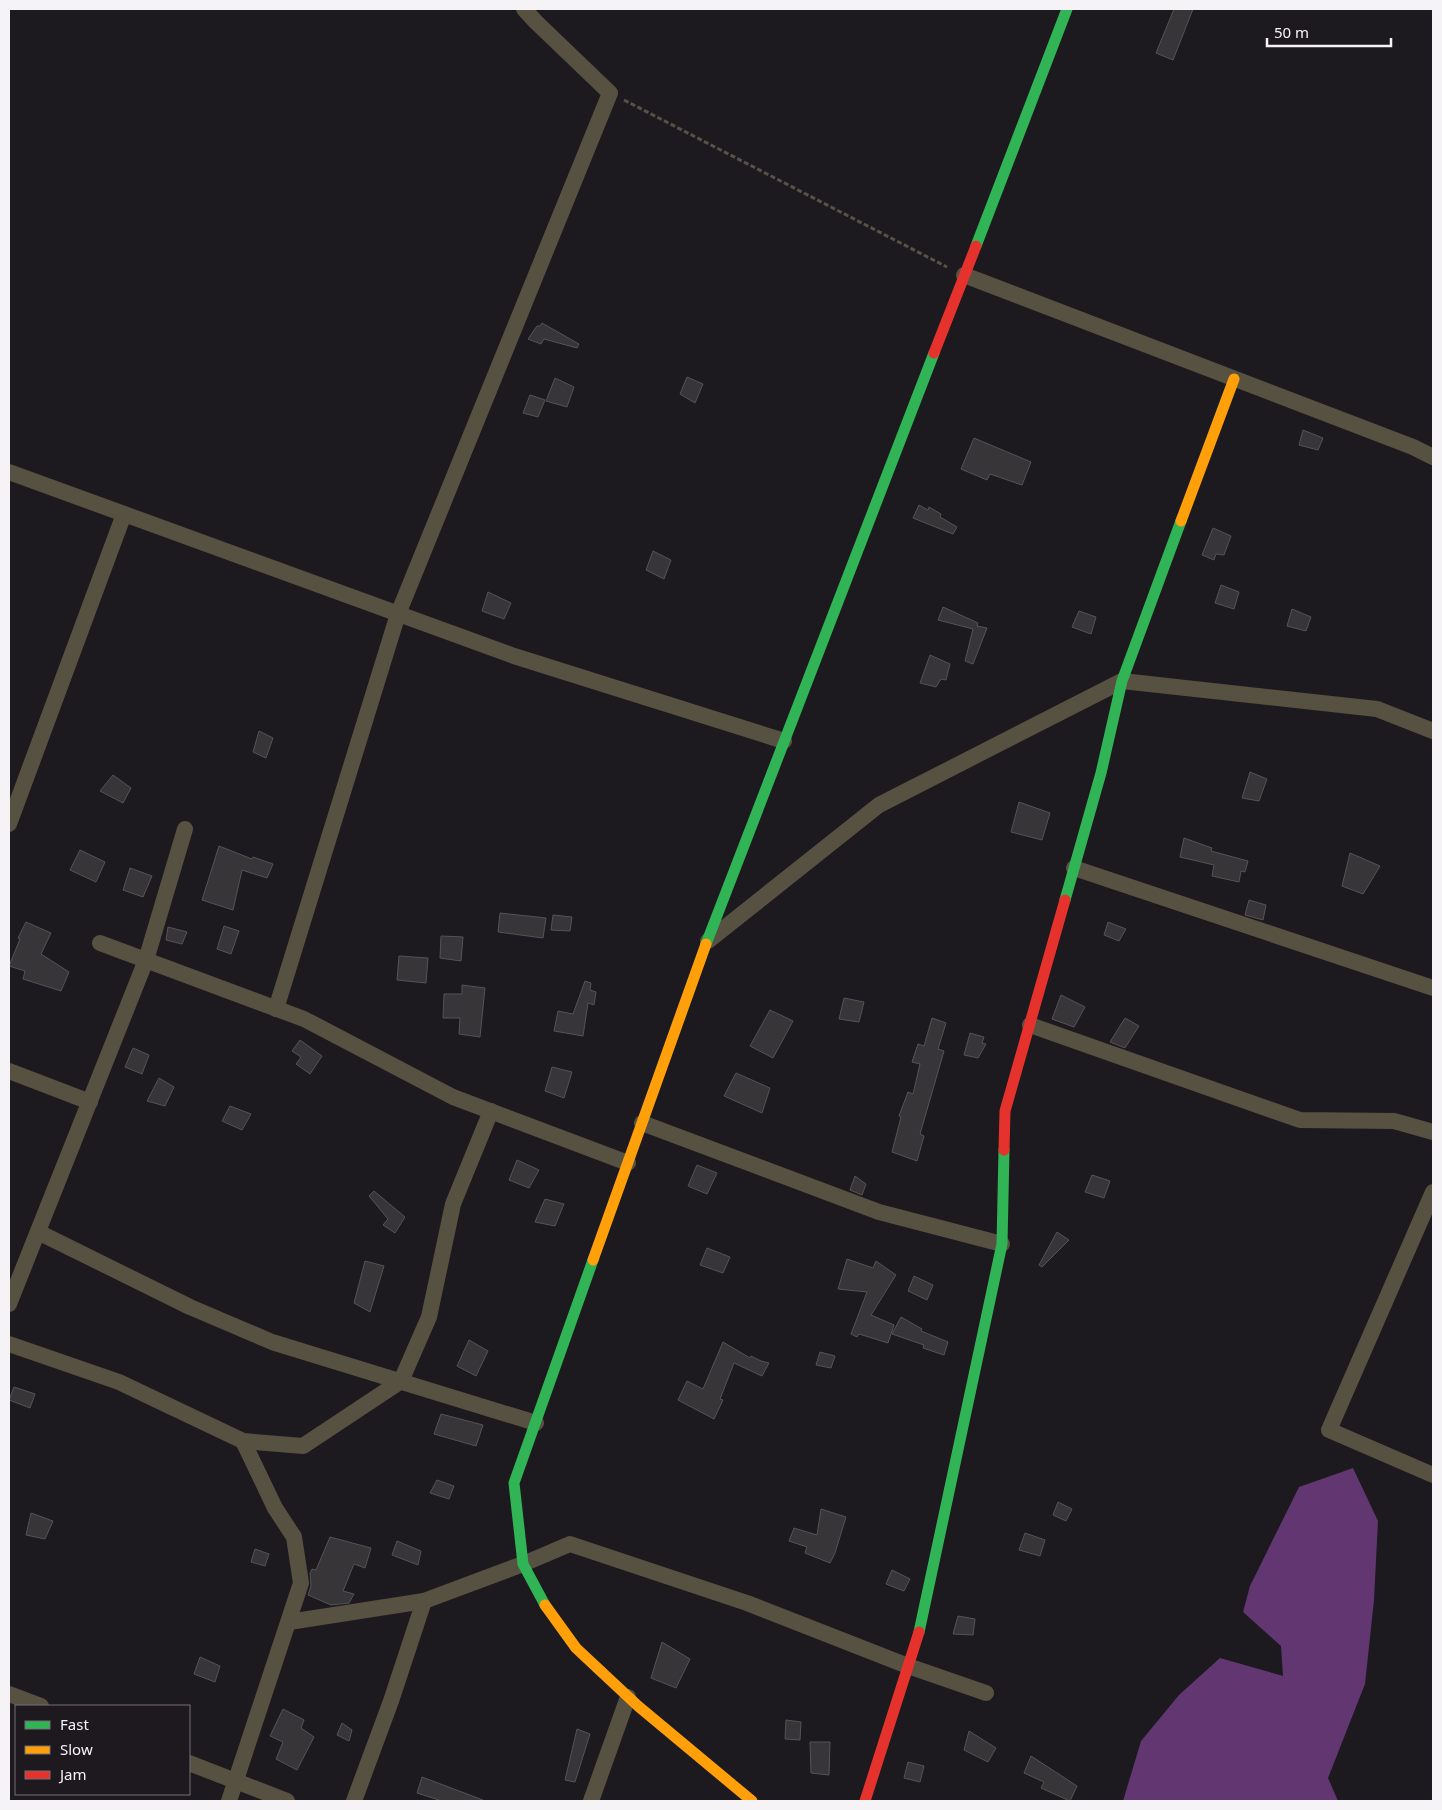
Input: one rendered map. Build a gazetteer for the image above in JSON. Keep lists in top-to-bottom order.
{
  "legend": ["Fast", "Slow", "Jam"],
  "scale_bar": "50 m"
}
